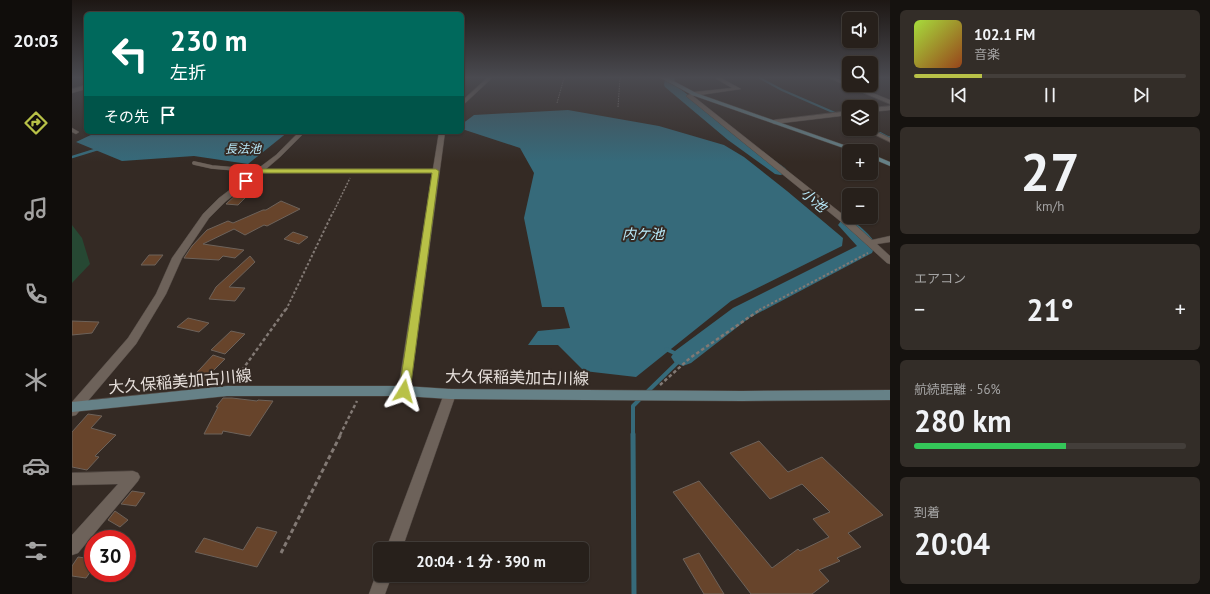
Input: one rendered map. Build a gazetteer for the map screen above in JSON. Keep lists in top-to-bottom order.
{
  "streets": {
    "main road": ["大久保稲美加古川線"]
  },
  "water": ["長法池", "小池", "内ケ池"],
  "page": {
    "tabs": "20:03",
    "map_buttons": ["+", "−"],
    "turn": ["230 m", "左折"],
    "song": ["102.1 FM", "音楽"],
    "then": "その先",
    "tile": [
      ["27", "km/h"],
      "エアコン",
      ["航続距離 · 56%", "280 km"],
      ["到着", "20:04"]
    ],
    "heat": ["−", "21°", "+"],
    "limit": "30",
    "trip": "20:04 · 1 分 · 390 m"
  }
}
